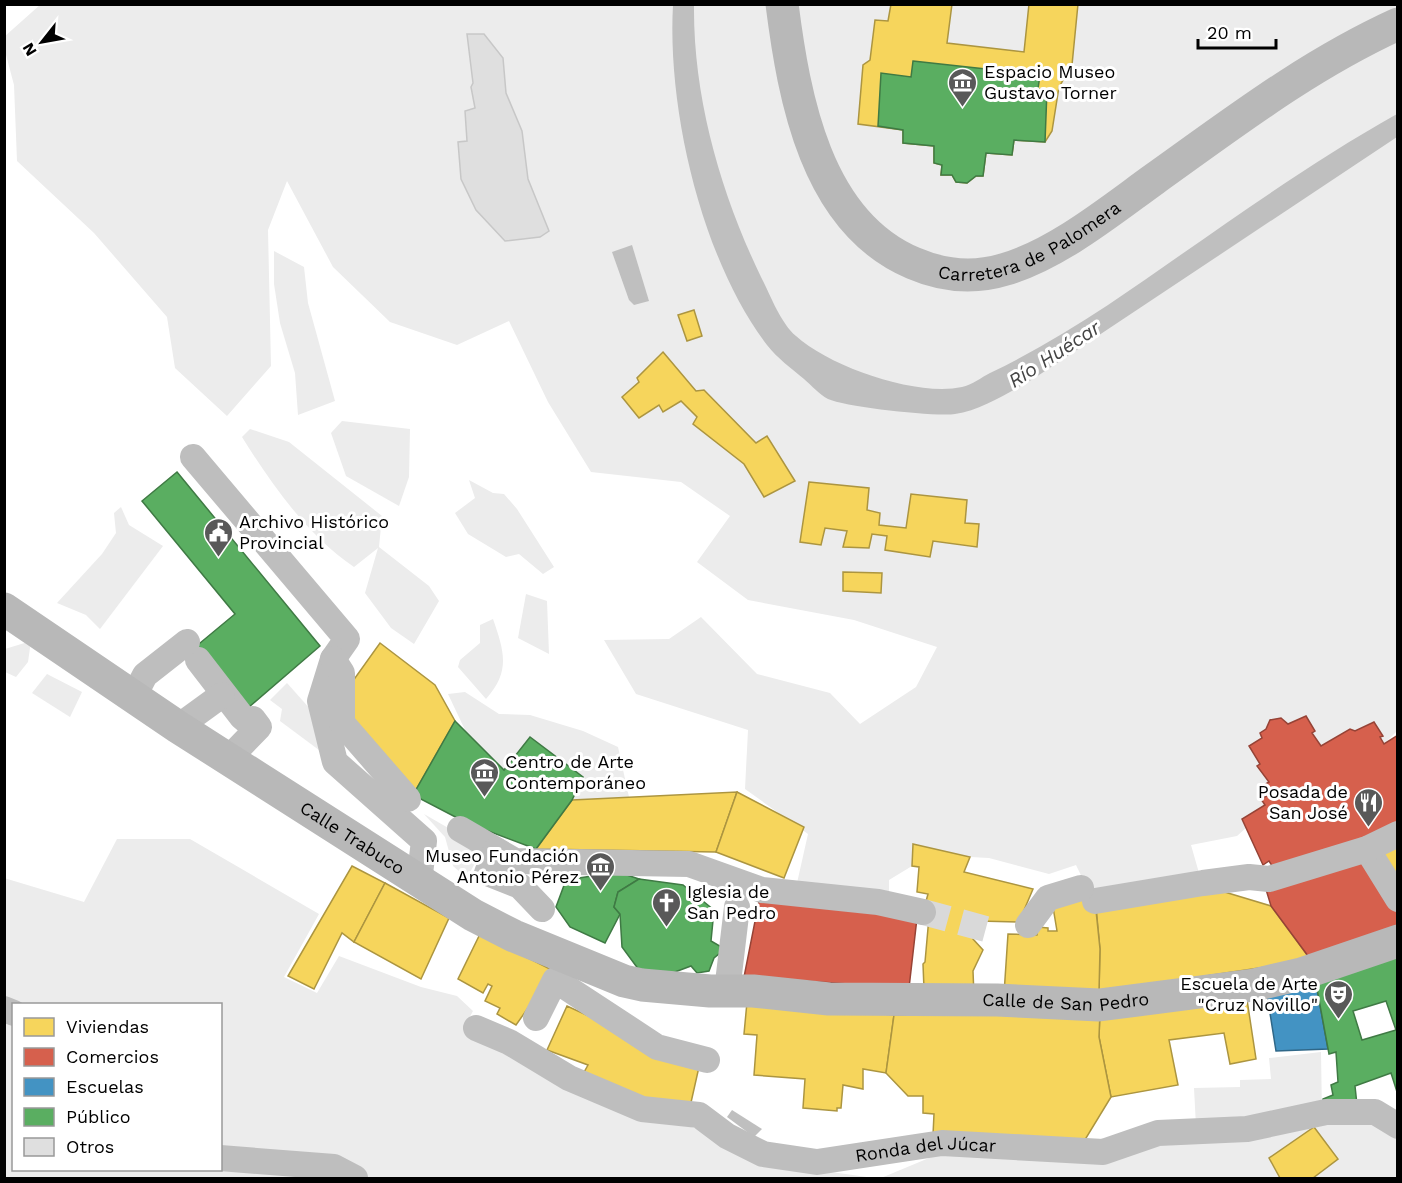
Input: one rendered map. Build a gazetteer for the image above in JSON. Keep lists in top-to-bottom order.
{
  "streets": {
    "street": [
      "Carretera de Palomera",
      "Calle Trabuco",
      "Calle de San Pedro",
      "Ronda del Júcar"
    ]
  },
  "crossings": [
    ["Calle Trabuco", "Calle de San Pedro"]
  ],
  "water": ["Río Huécar"],
  "places": {
    "museum": ["Espacio Museo Gustavo Torner", "Centro de Arte Contemporáneo", "Museo Fundación Antonio Pérez"],
    "public building": ["Archivo Histórico Provincial"],
    "restaurant": ["Posada de San José"],
    "church": ["Iglesia de San Pedro"],
    "theatre": ["Escuela de Arte \"Cruz Novillo\""]
  },
  "legend": [
    "Viviendas",
    "Comercios",
    "Escuelas",
    "Público",
    "Otros"
  ],
  "scale_bar": "20 m",
  "north": "bottom left"
}
